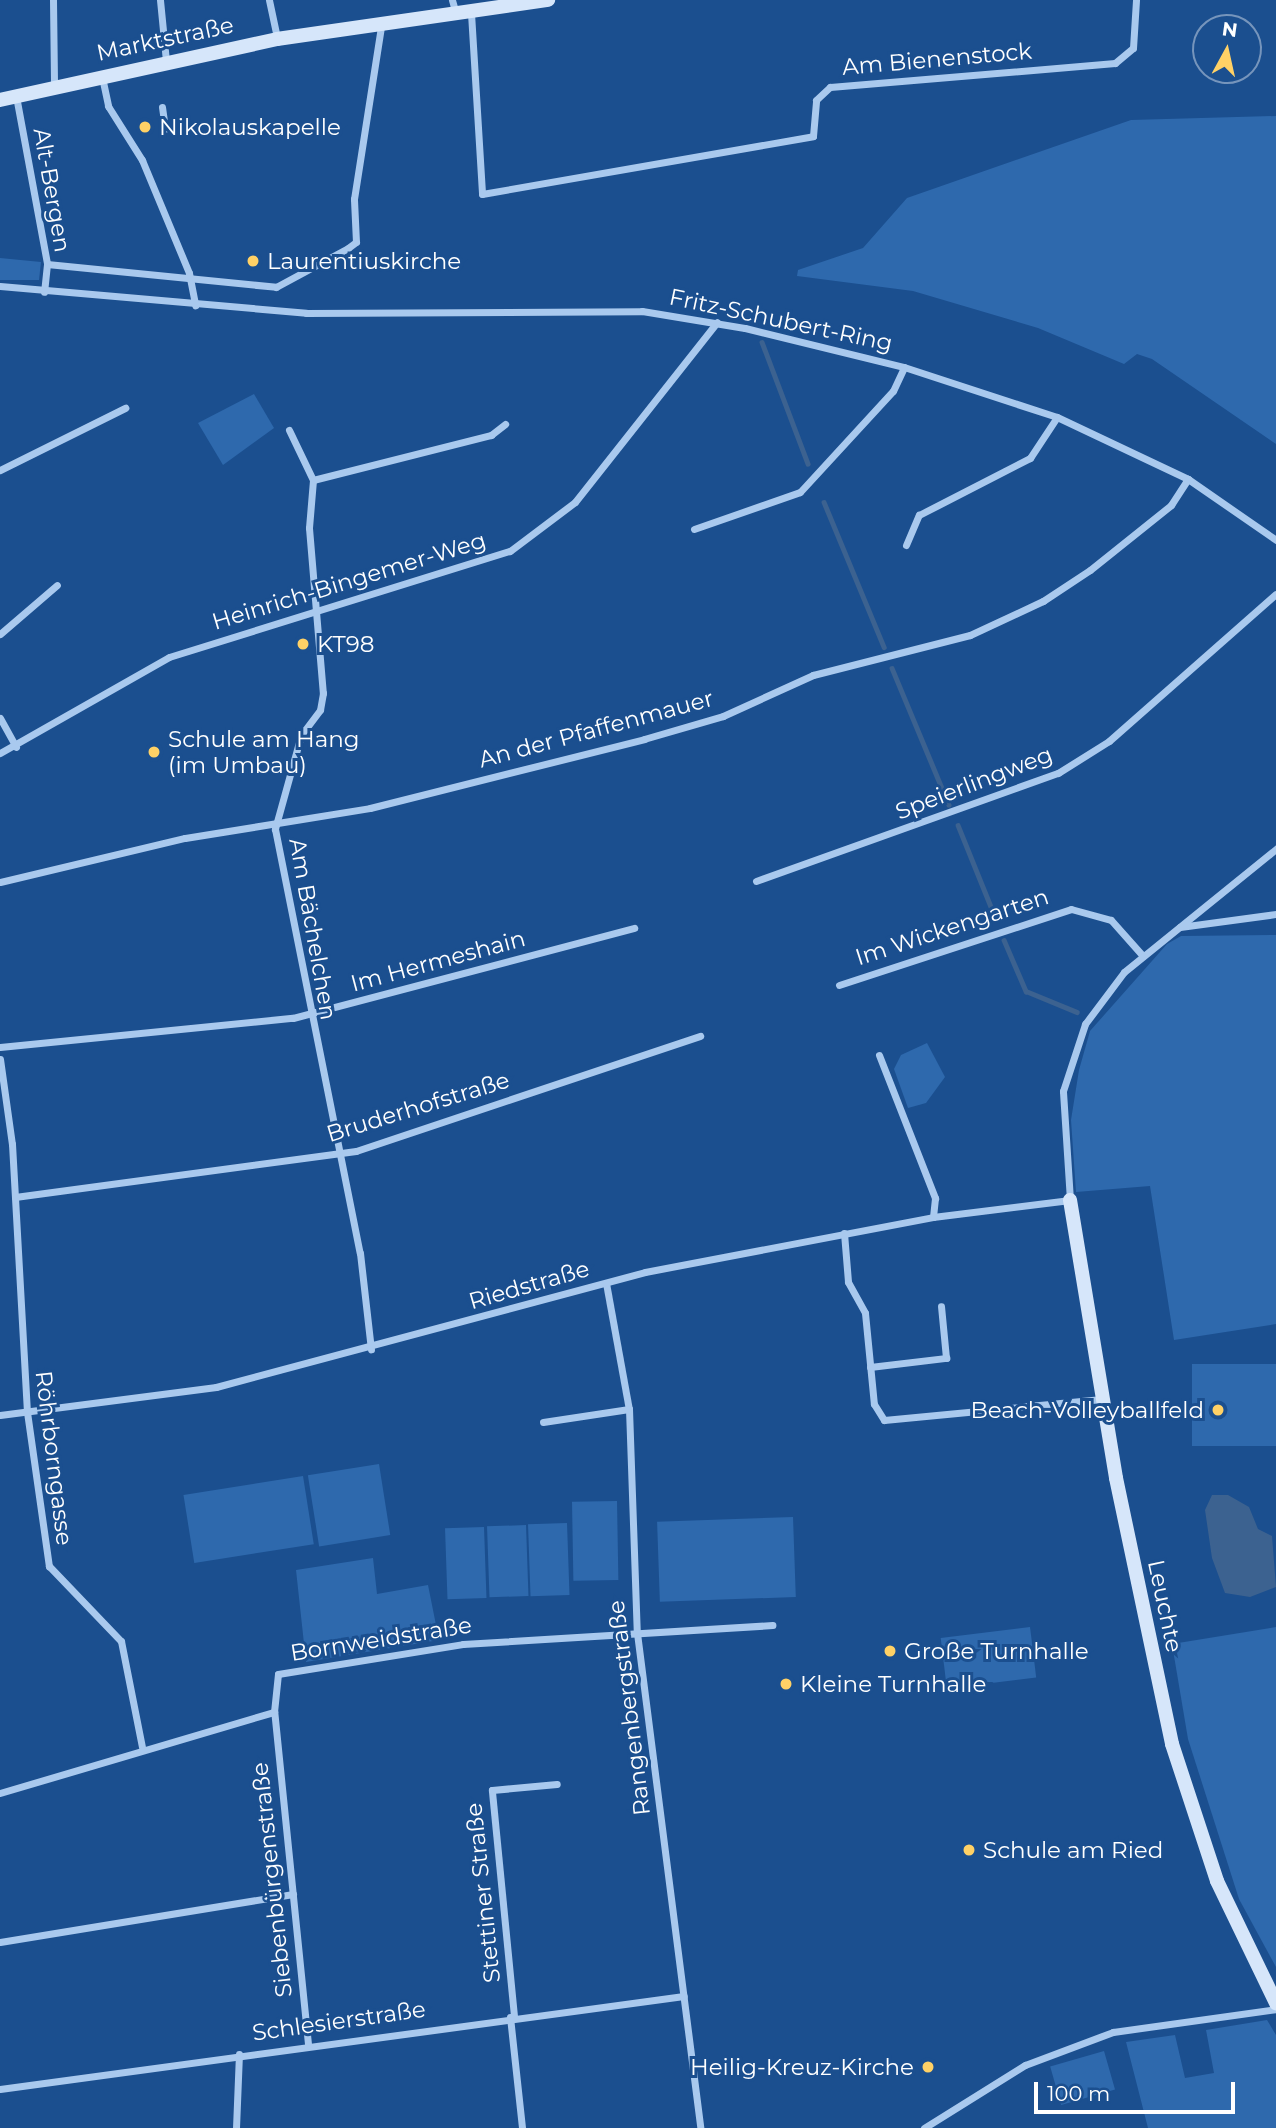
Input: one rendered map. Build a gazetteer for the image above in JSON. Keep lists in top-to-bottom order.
{
  "streets": {
    "street": [
      "Marktstraße",
      "Am Bienenstock",
      "Alt-Bergen",
      "Fritz-Schubert-Ring",
      "Heinrich-Bingemer-Weg",
      "An der Pfaffenmauer",
      "Speierlingweg",
      "Im Wickengarten",
      "Am Bächelchen",
      "Im Hermeshain",
      "Bruderhofstraße",
      "Riedstraße",
      "Röhrborngasse",
      "Leuchte",
      "Bornweidstraße",
      "Rangenbergstraße",
      "Siebenbürgenstraße",
      "Stettiner Straße",
      "Schlesierstraße"
    ]
  },
  "crossings": [
    ["Marktstraße", "Am Bienenstock"],
    ["Marktstraße", "Alt-Bergen"],
    ["Alt-Bergen", "Fritz-Schubert-Ring"],
    ["Fritz-Schubert-Ring", "Heinrich-Bingemer-Weg"],
    ["Fritz-Schubert-Ring", "An der Pfaffenmauer"],
    ["Heinrich-Bingemer-Weg", "Am Bächelchen"],
    ["An der Pfaffenmauer", "Am Bächelchen"],
    ["Am Bächelchen", "Im Hermeshain"],
    ["Am Bächelchen", "Bruderhofstraße"],
    ["Am Bächelchen", "Riedstraße"],
    ["Bruderhofstraße", "Röhrborngasse"],
    ["Riedstraße", "Röhrborngasse"],
    ["Riedstraße", "Leuchte"],
    ["Riedstraße", "Rangenbergstraße"],
    ["Bornweidstraße", "Rangenbergstraße"],
    ["Bornweidstraße", "Siebenbürgenstraße"],
    ["Rangenbergstraße", "Schlesierstraße"],
    ["Siebenbürgenstraße", "Schlesierstraße"],
    ["Stettiner Straße", "Schlesierstraße"]
  ],
  "places": [
    "Nikolauskapelle",
    "Laurentiuskirche",
    "KT98",
    "Schule am Hang (im Umbau)",
    "Beach-Volleyballfeld",
    "Große Turnhalle",
    "Kleine Turnhalle",
    "Schule am Ried",
    "Heilig-Kreuz-Kirche"
  ],
  "scale_bar": "100 m",
  "north": "top"
}
